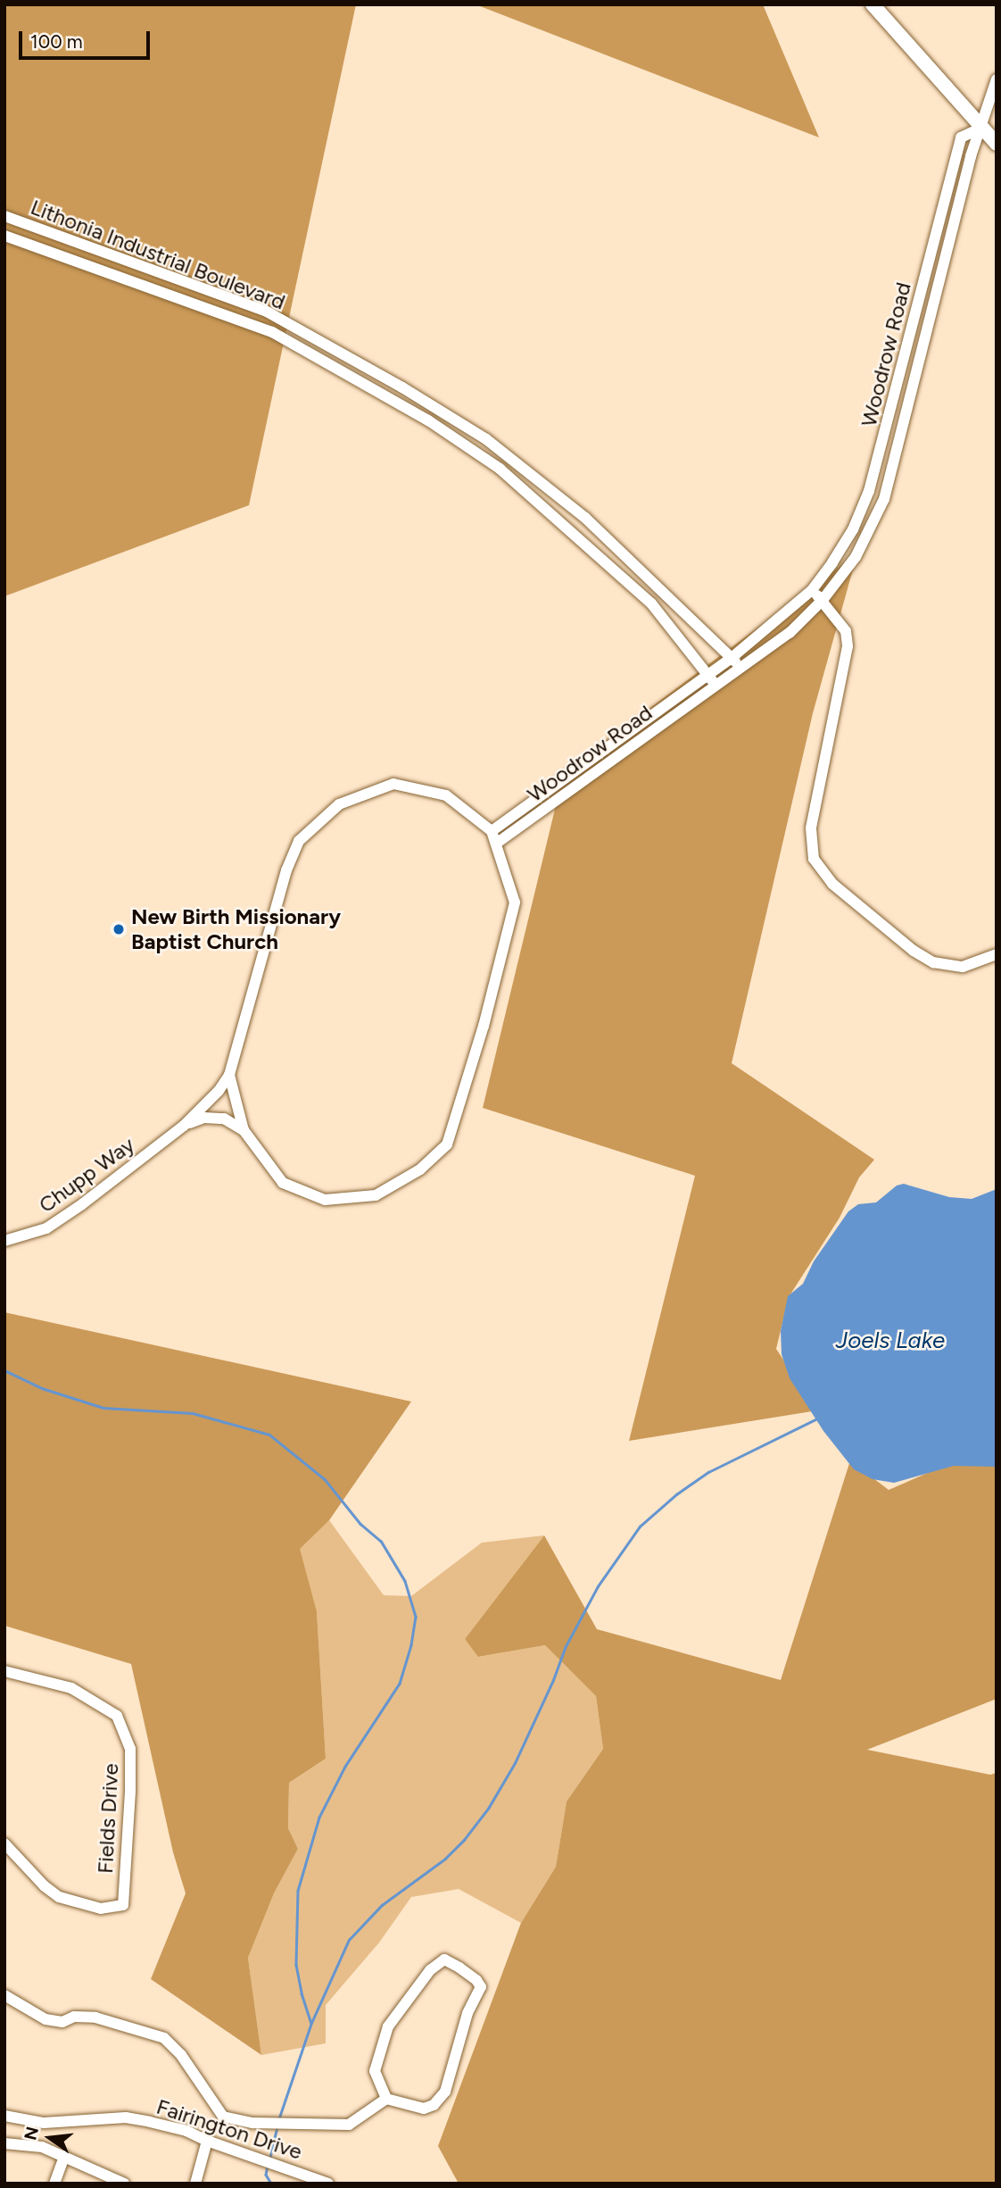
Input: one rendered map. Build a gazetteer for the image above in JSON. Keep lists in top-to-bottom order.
{
  "streets": {
    "street": [
      "Lithonia Industrial Boulevard",
      "Woodrow Road",
      "Chupp Way",
      "Fields Drive",
      "Fairington Drive"
    ]
  },
  "crossings": [
    ["Lithonia Industrial Boulevard", "Woodrow Road"]
  ],
  "water": ["Joels Lake"],
  "places": ["New Birth Missionary Baptist Church"],
  "scale_bar": "100 m",
  "north": "left"
}
